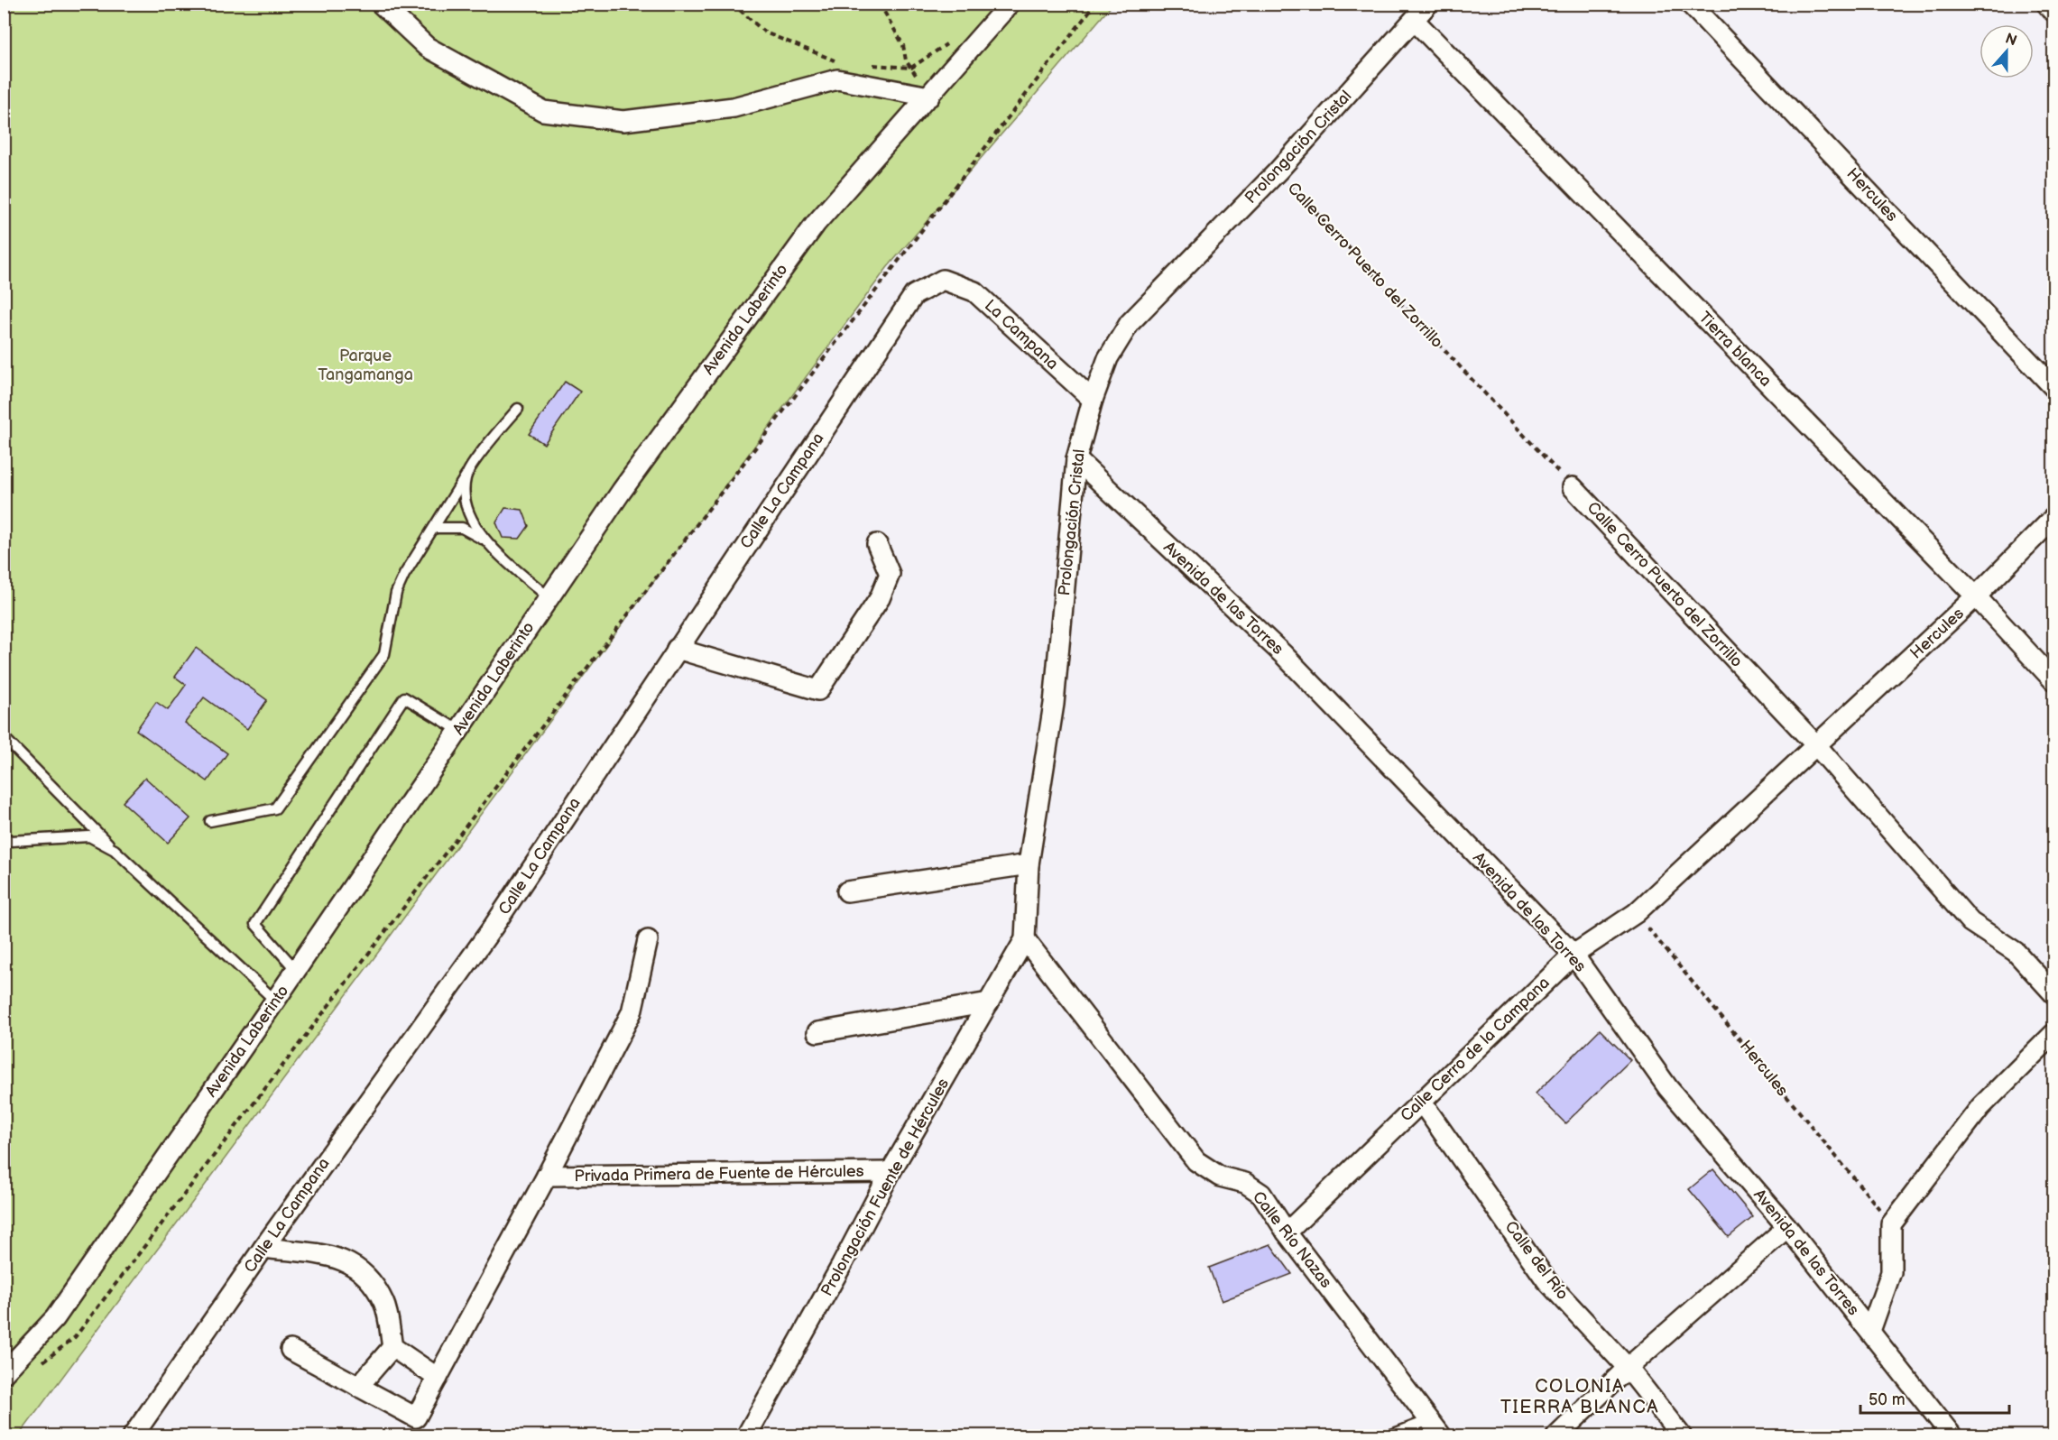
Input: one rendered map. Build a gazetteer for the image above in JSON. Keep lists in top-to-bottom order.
{
  "streets": {
    "street": [
      "Prolongación Cristal",
      "Hercules",
      "Calle Cerro Puerto del Zorrillo",
      "Avenida Laberinto",
      "La Campana",
      "Tierra blanca",
      "Calle La Campana",
      "Avenida de las Torres",
      "Calle Cerro de la Campana",
      "Privada Primera de Fuente de Hércules",
      "Prolongación Fuente de Hércules",
      "Calle Río Nazas",
      "Calle del Río"
    ]
  },
  "crossings": [
    ["Prolongación Cristal", "Calle Cerro Puerto del Zorrillo"],
    ["Prolongación Cristal", "La Campana"],
    ["Prolongación Cristal", "Tierra blanca"],
    ["Prolongación Cristal", "Avenida de las Torres"],
    ["Prolongación Cristal", "Prolongación Fuente de Hércules"],
    ["Prolongación Cristal", "Calle Río Nazas"],
    ["Hercules", "Calle Cerro Puerto del Zorrillo"],
    ["Hercules", "Tierra blanca"],
    ["Hercules", "Calle Cerro de la Campana"],
    ["Calle Cerro Puerto del Zorrillo", "Calle Cerro de la Campana"],
    ["La Campana", "Calle La Campana"],
    ["Avenida de las Torres", "Calle Cerro de la Campana"],
    ["Calle Cerro de la Campana", "Calle Río Nazas"],
    ["Calle Cerro de la Campana", "Calle del Río"],
    ["Privada Primera de Fuente de Hércules", "Prolongación Fuente de Hércules"],
    ["Prolongación Fuente de Hércules", "Calle Río Nazas"]
  ],
  "districts": ["COLONIA TIERRA BLANCA"],
  "parks": ["Parque Tangamanga"],
  "scale_bar": "50 m",
  "north": "top"
}
